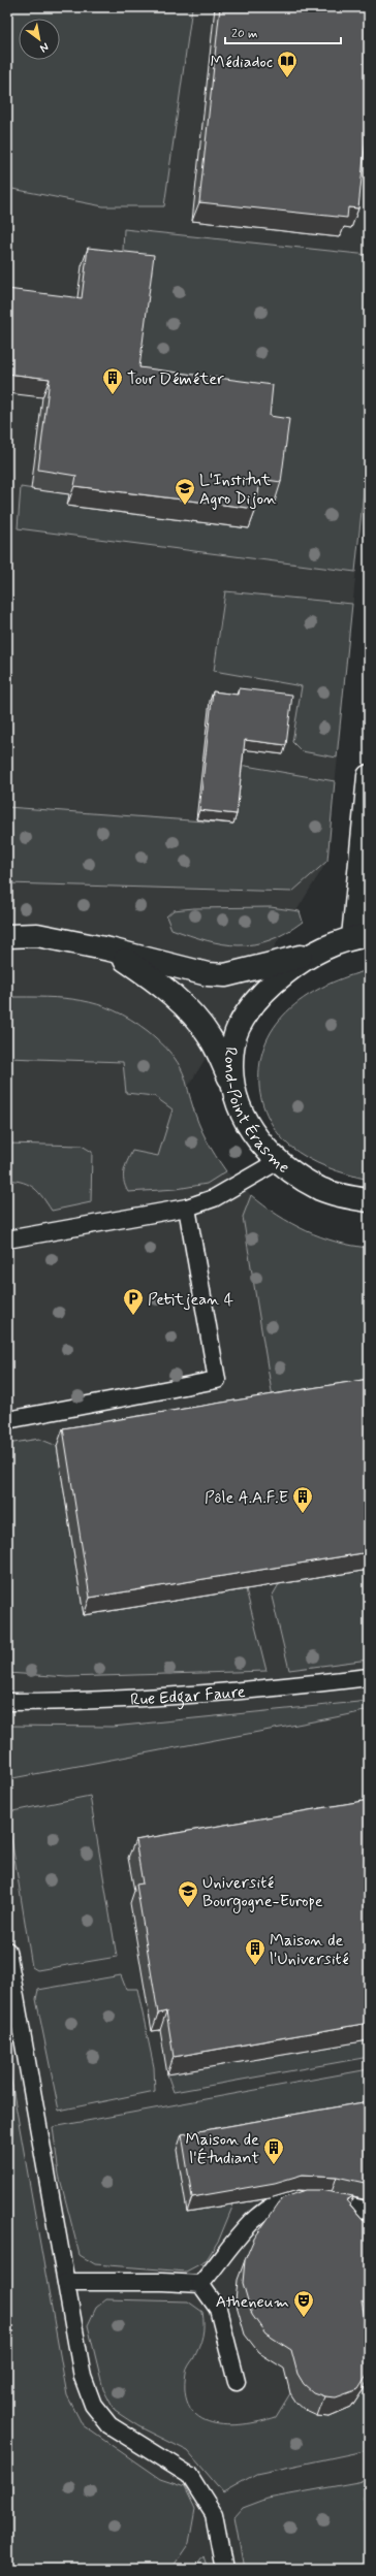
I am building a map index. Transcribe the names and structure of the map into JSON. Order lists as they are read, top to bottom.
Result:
{
  "streets": {
    "main road": ["Rond-Point Érasme"],
    "lane": ["Rue Edgar Faure"]
  },
  "places": {
    "library": ["Médiadoc"],
    "building": [
      "Tour Déméter",
      "Pôle A.A.F.E",
      "Maison de l'Université",
      "Maison de l'Étudiant"
    ],
    "school or university": ["L'Institut Agro Dijon", "Université Bourgogne-Europe"],
    "parking": ["Petitjean 4"],
    "theatre": ["Atheneum"]
  },
  "scale_bar": "20 m",
  "north": "bottom right"
}
